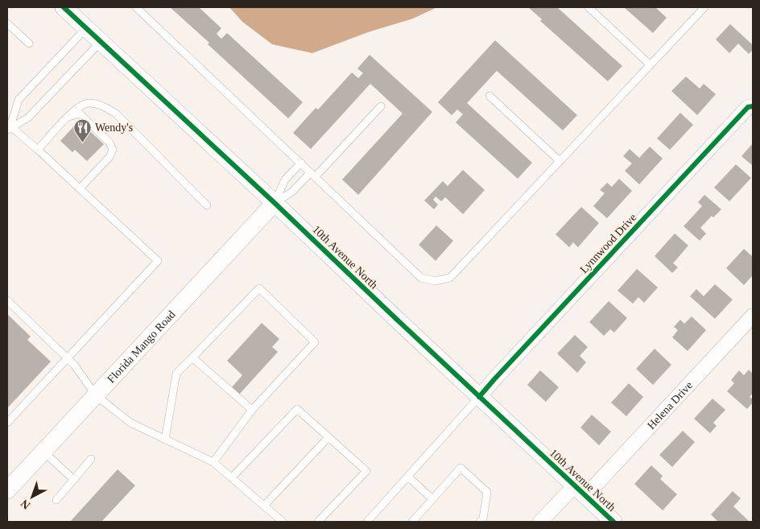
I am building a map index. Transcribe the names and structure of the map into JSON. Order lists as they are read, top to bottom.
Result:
{
  "streets": {
    "street": [
      "Lynnwood Drive",
      "10th Avenue North",
      "Florida Mango Road",
      "Helena Drive"
    ]
  },
  "crossings": [
    ["Lynnwood Drive", "10th Avenue North"],
    ["10th Avenue North", "Florida Mango Road"],
    ["10th Avenue North", "Helena Drive"]
  ],
  "places": {
    "restaurant": ["Wendy's"]
  },
  "north": "bottom left"
}
